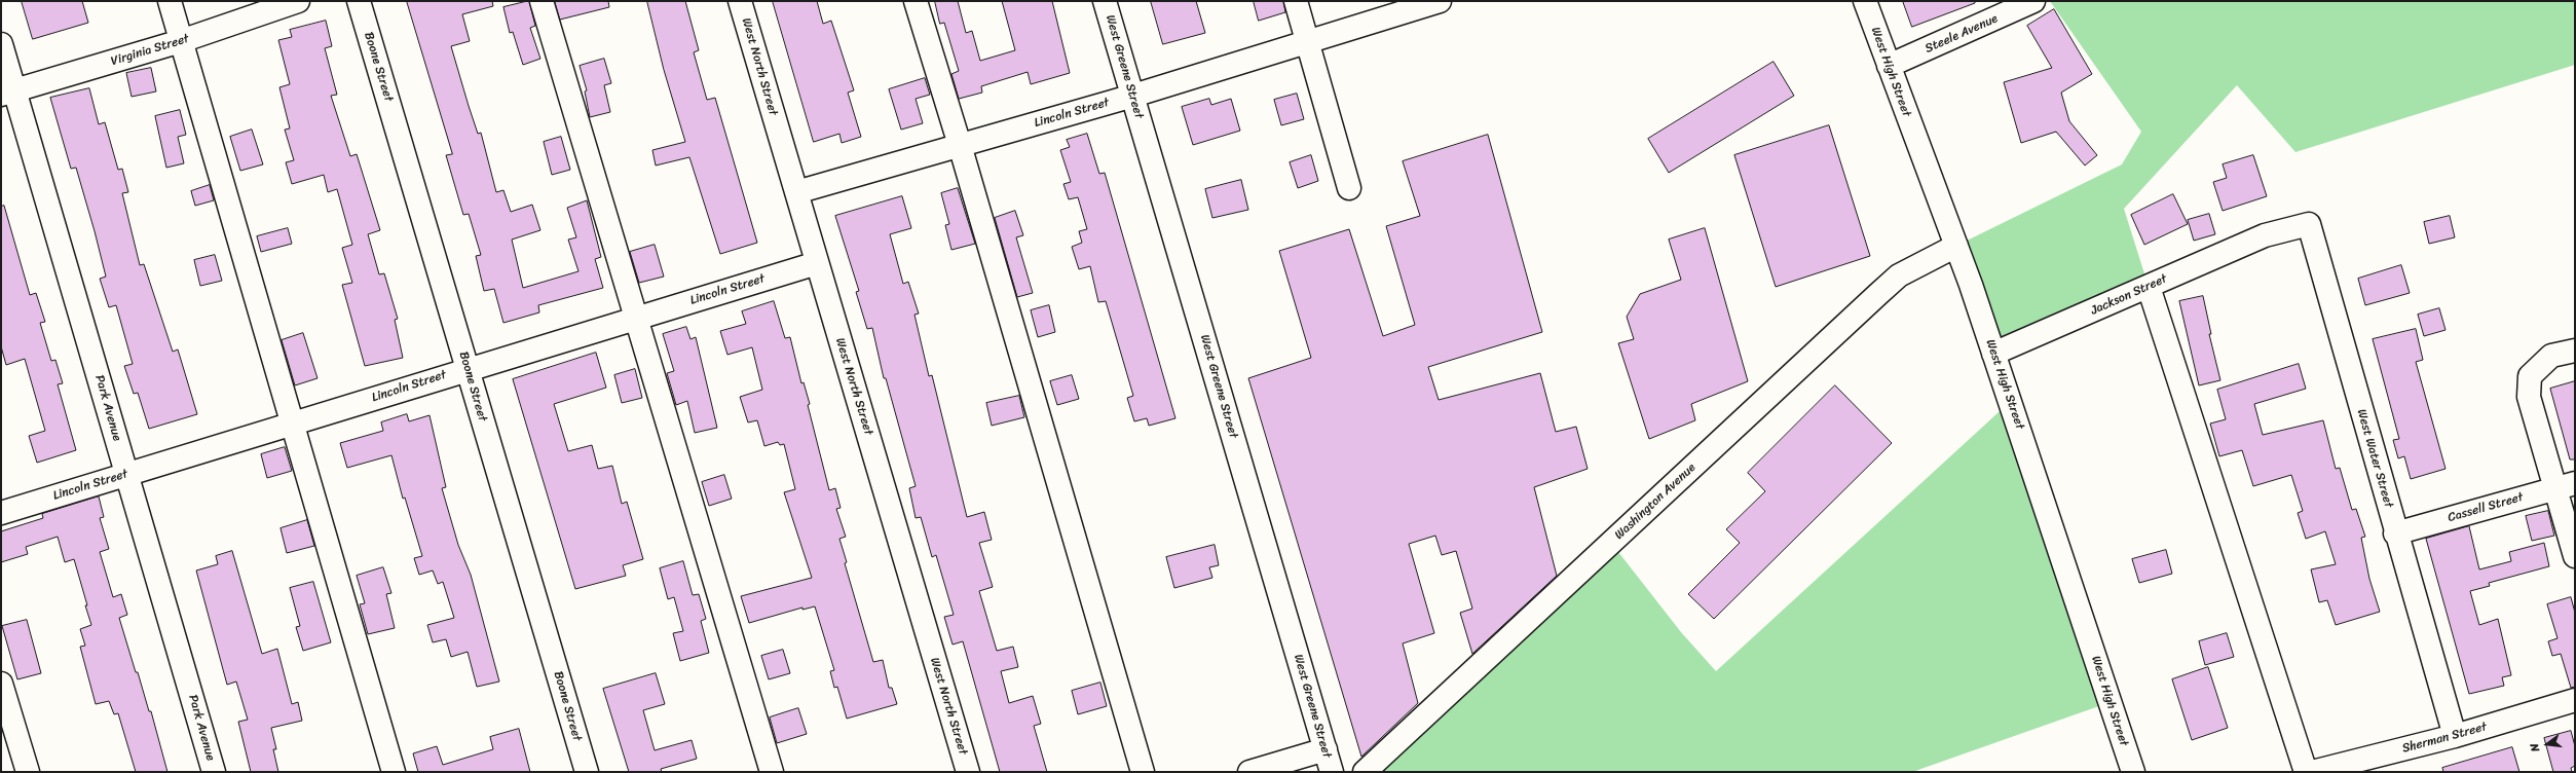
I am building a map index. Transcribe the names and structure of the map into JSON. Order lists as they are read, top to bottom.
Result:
{
  "streets": {
    "street": [
      "Steele Avenue",
      "Virginia Street",
      "Boone Street",
      "West North Street",
      "West Greene Street",
      "West High Street",
      "Lincoln Street",
      "Jackson Street",
      "Park Avenue",
      "West Water Street",
      "Washington Avenue",
      "Cassell Street",
      "Sherman Street"
    ]
  },
  "crossings": [
    ["Steele Avenue", "West High Street"],
    ["Virginia Street", "Park Avenue"],
    ["Boone Street", "Lincoln Street"],
    ["West North Street", "Lincoln Street"],
    ["West Greene Street", "Lincoln Street"],
    ["West High Street", "Jackson Street"],
    ["West High Street", "Washington Avenue"],
    ["Lincoln Street", "Park Avenue"],
    ["Jackson Street", "West Water Street"],
    ["West Water Street", "Cassell Street"],
    ["West Water Street", "Sherman Street"]
  ],
  "north": "left"
}
